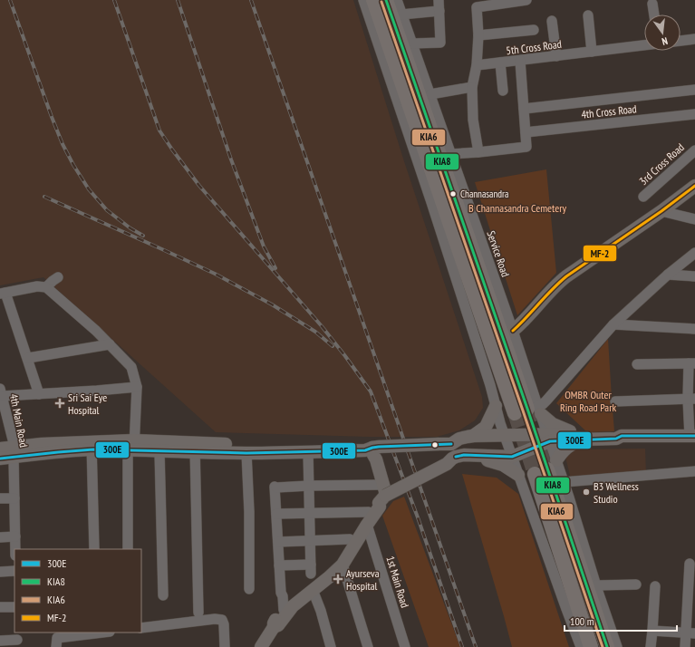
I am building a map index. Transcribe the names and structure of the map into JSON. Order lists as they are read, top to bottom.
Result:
{
  "streets": {
    "street": [
      "5th Cross Road",
      "4th Cross Road",
      "3rd Cross Road",
      "Service Road",
      "4th Main Road",
      "1st Main Road"
    ]
  },
  "parks": ["B Channasandra Cemetery", "OMBR Outer Ring Road Park"],
  "places": {
    "other": ["Channasandra", "B3 Wellness Studio"],
    "health": ["Sri Sai Eye Hospital", "Ayurseva Hospital"]
  },
  "lines": [
    "transit line KIA8",
    "transit line KIA6",
    "transit line MF-2",
    "transit line 300E"
  ],
  "legend": [
    "300E",
    "KIA8",
    "KIA6",
    "MF-2"
  ],
  "scale_bar": "100 m",
  "north": "bottom"
}
